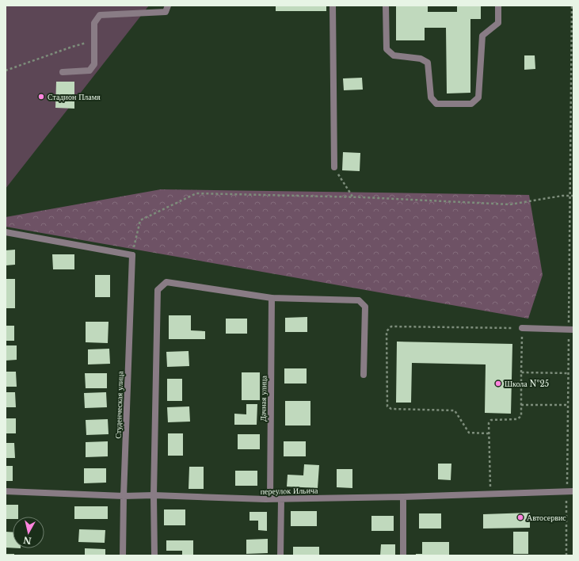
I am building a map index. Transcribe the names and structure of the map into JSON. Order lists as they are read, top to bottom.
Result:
{
  "streets": {
    "street": ["Дачная улица", "Студенческая улица", "переулок Ильича"]
  },
  "crossings": [
    ["Дачная улица", "переулок Ильича"],
    ["Студенческая улица", "переулок Ильича"]
  ],
  "places": ["Стадион Пламя", "Школа №25", "Автосервис"],
  "north": "bottom"
}
